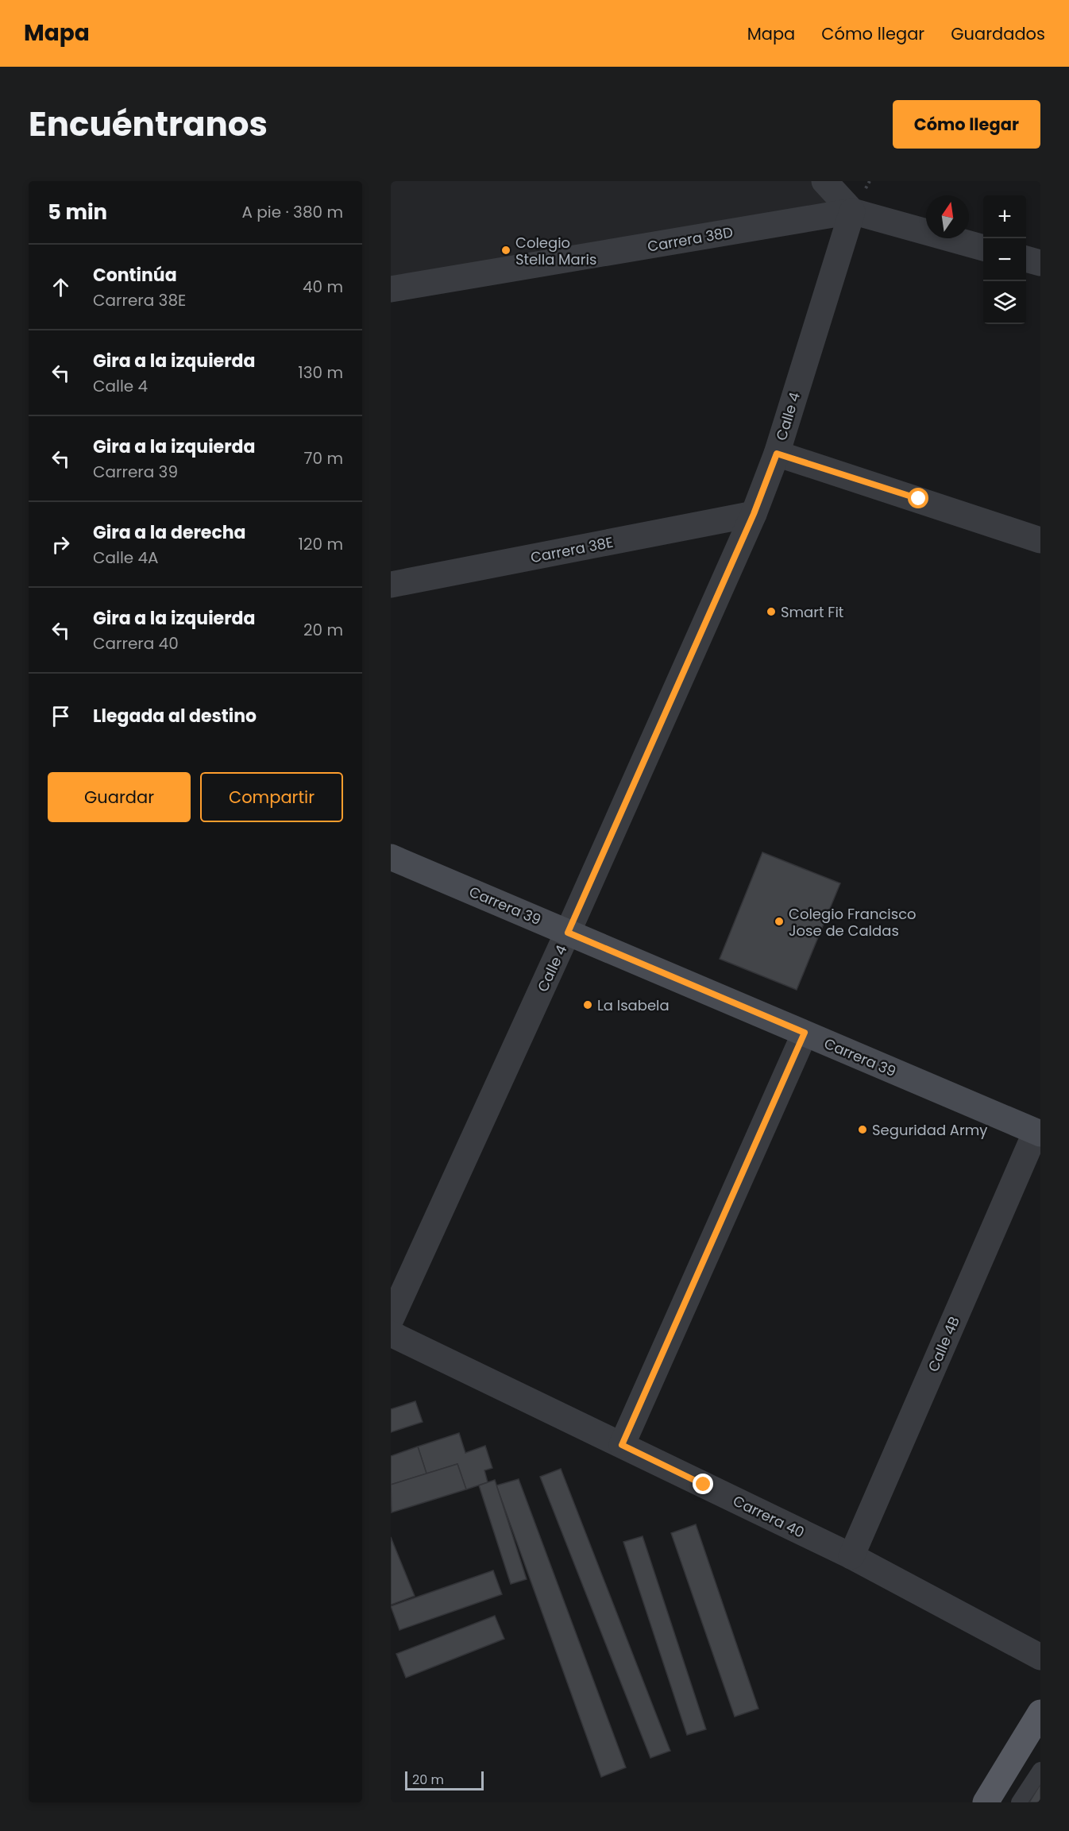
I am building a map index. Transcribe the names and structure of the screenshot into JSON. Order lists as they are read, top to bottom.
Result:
{
  "streets": {
    "street": [
      "Carrera 38D",
      "Calle 4",
      "Carrera 38E",
      "Carrera 39",
      "Calle 4B",
      "Carrera 40"
    ]
  },
  "crossings": [
    ["Carrera 38D", "Calle 4"],
    ["Calle 4", "Carrera 38E"],
    ["Calle 4", "Carrera 39"],
    ["Carrera 39", "Calle 4B"],
    ["Calle 4B", "Carrera 40"]
  ],
  "places": [
    "Colegio Stella Maris",
    "Smart Fit",
    "Colegio Francisco Jose de Caldas",
    "La Isabela",
    "Seguridad Army"
  ],
  "scale_bar": "20 m",
  "north": "top",
  "page": {
    "header": "Mapa",
    "nav": ["Mapa", "Cómo llegar", "Guardados"],
    "title": "Encuéntranos",
    "buttons": [
      "Cómo llegar",
      ["Guardar", "Compartir"]
    ],
    "heading": ["5 min", "A pie · 380 m"],
    "map_buttons": ["+", "−"],
    "list": [
      ["Continúa", "Carrera 38E", "40 m"],
      ["Gira a la izquierda", "Calle 4", "130 m"],
      ["Gira a la izquierda", "Carrera 39", "70 m"],
      ["Gira a la derecha", "Calle 4A", "120 m"],
      ["Gira a la izquierda", "Carrera 40", "20 m"],
      "Llegada al destino"
    ],
    "scale": "20 m"
  }
}
